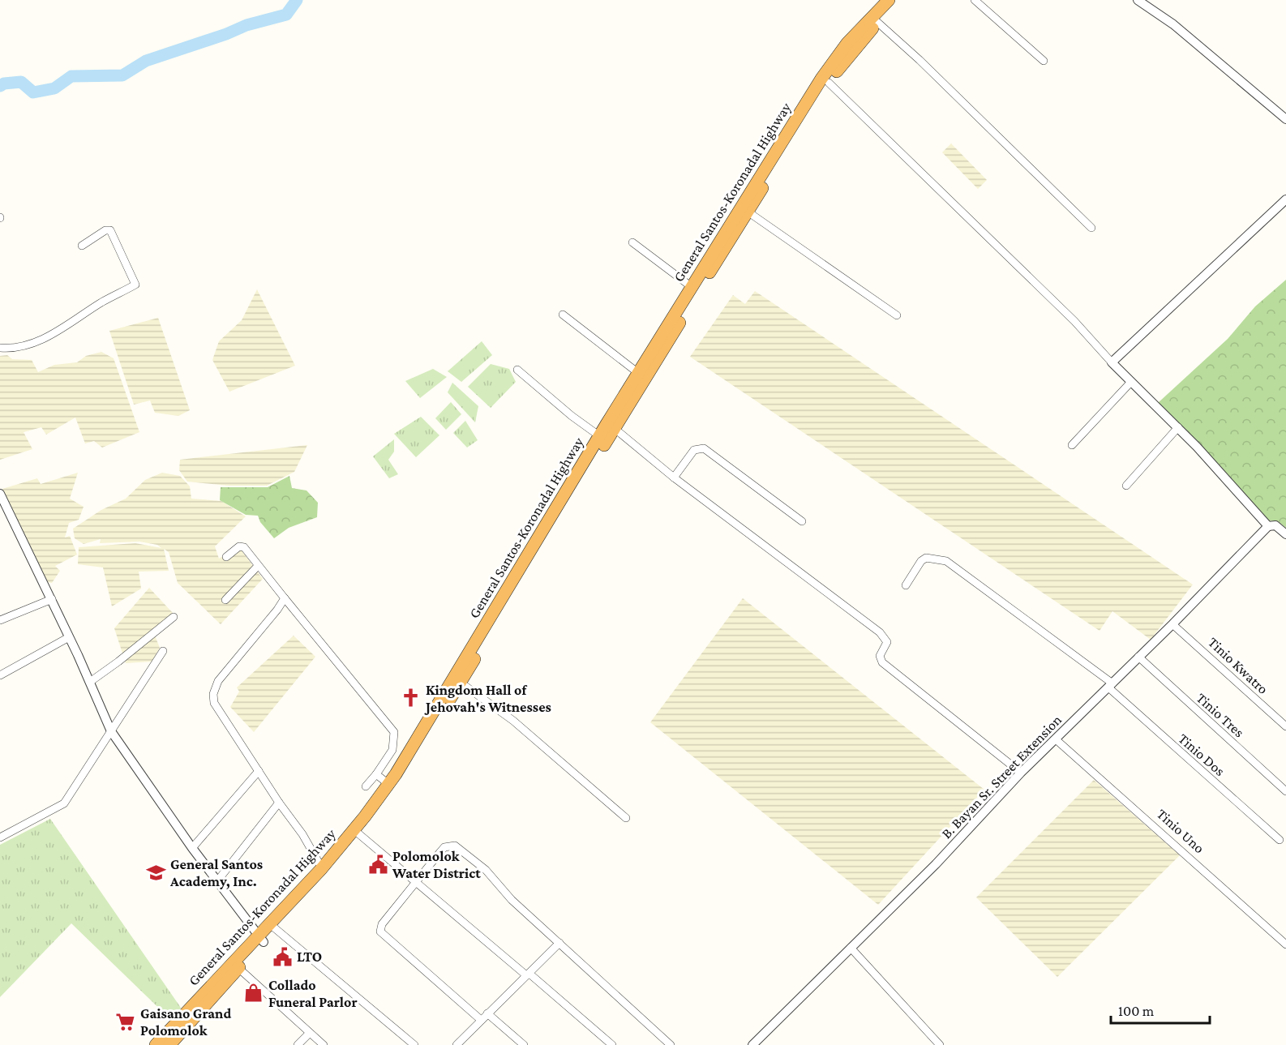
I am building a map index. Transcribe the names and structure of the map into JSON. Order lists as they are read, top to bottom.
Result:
{
  "streets": {
    "highway": ["General Santos-Koronadal Highway"],
    "street": [
      "Tinio Kwatro",
      "Tinio Tres",
      "Tinio Dos",
      "B. Bayan Sr. Street Extension",
      "Tinio Uno"
    ]
  },
  "crossings": [
    ["Tinio Kwatro", "B. Bayan Sr. Street Extension"],
    ["Tinio Tres", "B. Bayan Sr. Street Extension"],
    ["Tinio Dos", "B. Bayan Sr. Street Extension"],
    ["B. Bayan Sr. Street Extension", "Tinio Uno"]
  ],
  "places": {
    "church": ["Kingdom Hall of Jehovah's Witnesses"],
    "public building": ["Polomolok Water District", "LTO"],
    "school or university": ["General Santos Academy, Inc."],
    "shop": ["Collado Funeral Parlor"],
    "supermarket": ["Gaisano Grand Polomolok"]
  },
  "scale_bar": "100 m"
}
